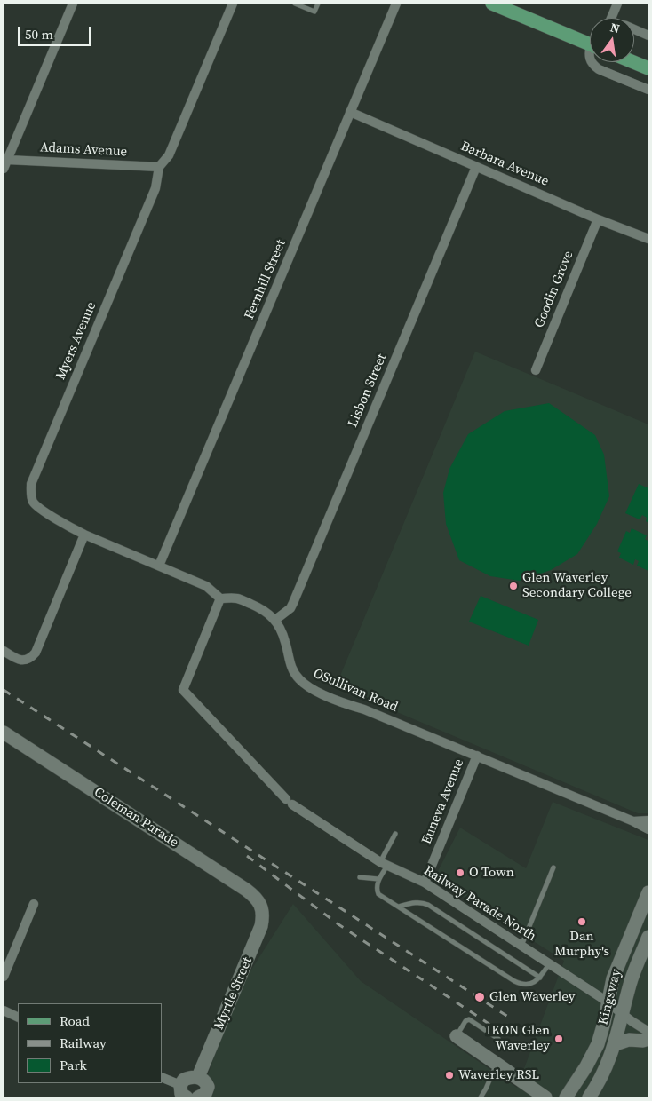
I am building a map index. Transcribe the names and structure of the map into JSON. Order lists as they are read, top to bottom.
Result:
{
  "streets": {
    "street": [
      "Adams Avenue",
      "Barbara Avenue",
      "Fernhill Street",
      "Goodin Grove",
      "Myers Avenue",
      "Lisbon Street",
      "OSullivan Road",
      "Euneva Avenue",
      "Coleman Parade",
      "Railway Parade North",
      "Myrtle Street",
      "Kingsway"
    ]
  },
  "crossings": [
    ["Adams Avenue", "Myers Avenue"],
    ["Barbara Avenue", "Fernhill Street"],
    ["Barbara Avenue", "Goodin Grove"],
    ["Barbara Avenue", "Lisbon Street"],
    ["Lisbon Street", "OSullivan Road"],
    ["OSullivan Road", "Euneva Avenue"],
    ["OSullivan Road", "Railway Parade North"],
    ["Euneva Avenue", "Railway Parade North"],
    ["Coleman Parade", "Myrtle Street"],
    ["Railway Parade North", "Kingsway"]
  ],
  "places": [
    "Glen Waverley Secondary College",
    "O Town",
    "Dan Murphy's",
    "Glen Waverley",
    "IKON Glen Waverley",
    "Waverley RSL"
  ],
  "legend": ["Road", "Railway", "Park"],
  "scale_bar": "50 m",
  "north": "top"
}
